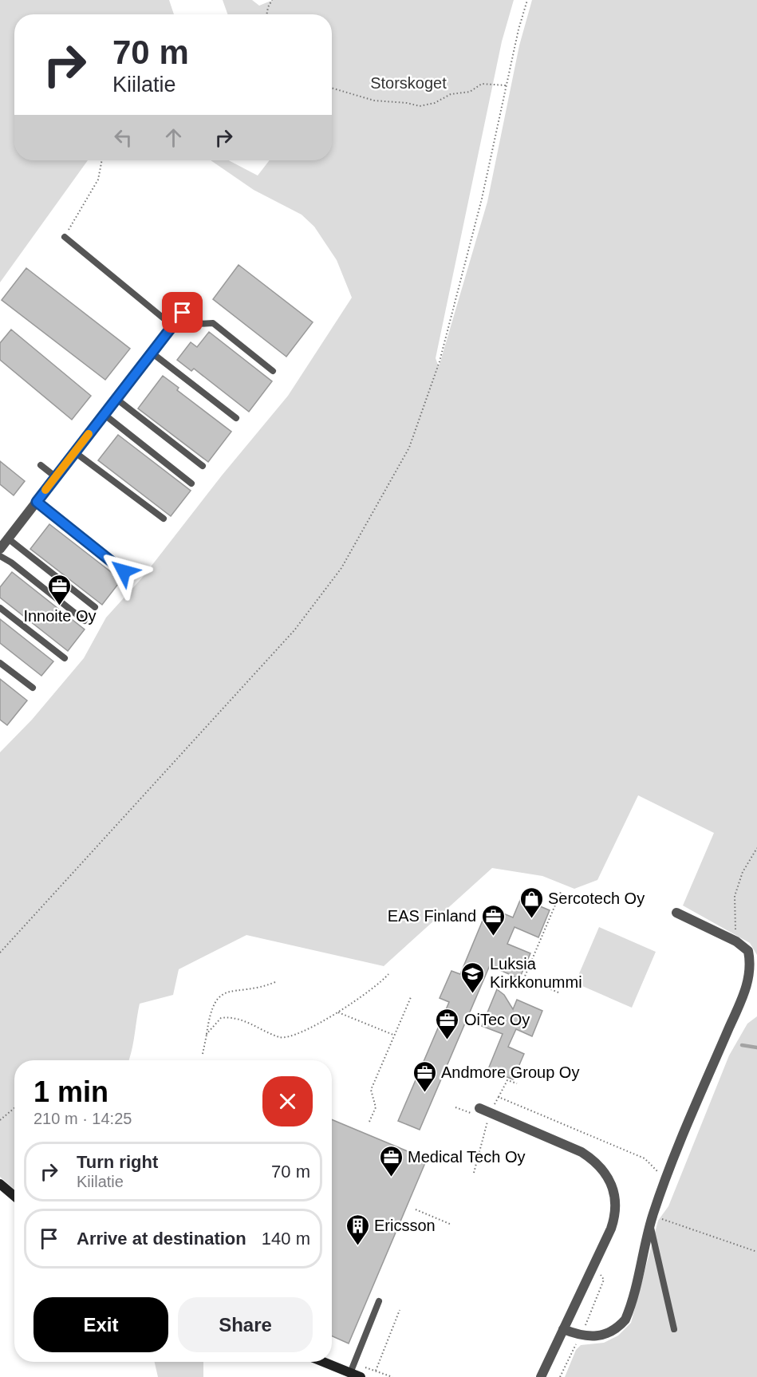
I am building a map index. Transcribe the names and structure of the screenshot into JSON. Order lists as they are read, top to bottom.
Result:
{
  "parks": ["Storskoget"],
  "places": {
    "office": [
      "Innoite Oy",
      "EAS Finland",
      "OiTec Oy",
      "Andmore Group Oy",
      "Medical Tech Oy"
    ],
    "shop": ["Sercotech Oy"],
    "school or university": ["Luksia Kirkkonummi"],
    "building": ["Ericsson"]
  },
  "page": {
    "turn": ["70 m", "Kiilatie"],
    "heading": ["1 min", "210 m · 14:25"],
    "list": [
      {
        "name": "Turn right",
        "note": "Kiilatie",
        "value": "70 m"
      },
      {
        "name": "Arrive at destination",
        "value": "140 m"
      }
    ],
    "buttons": ["Exit", "Share"]
  }
}
